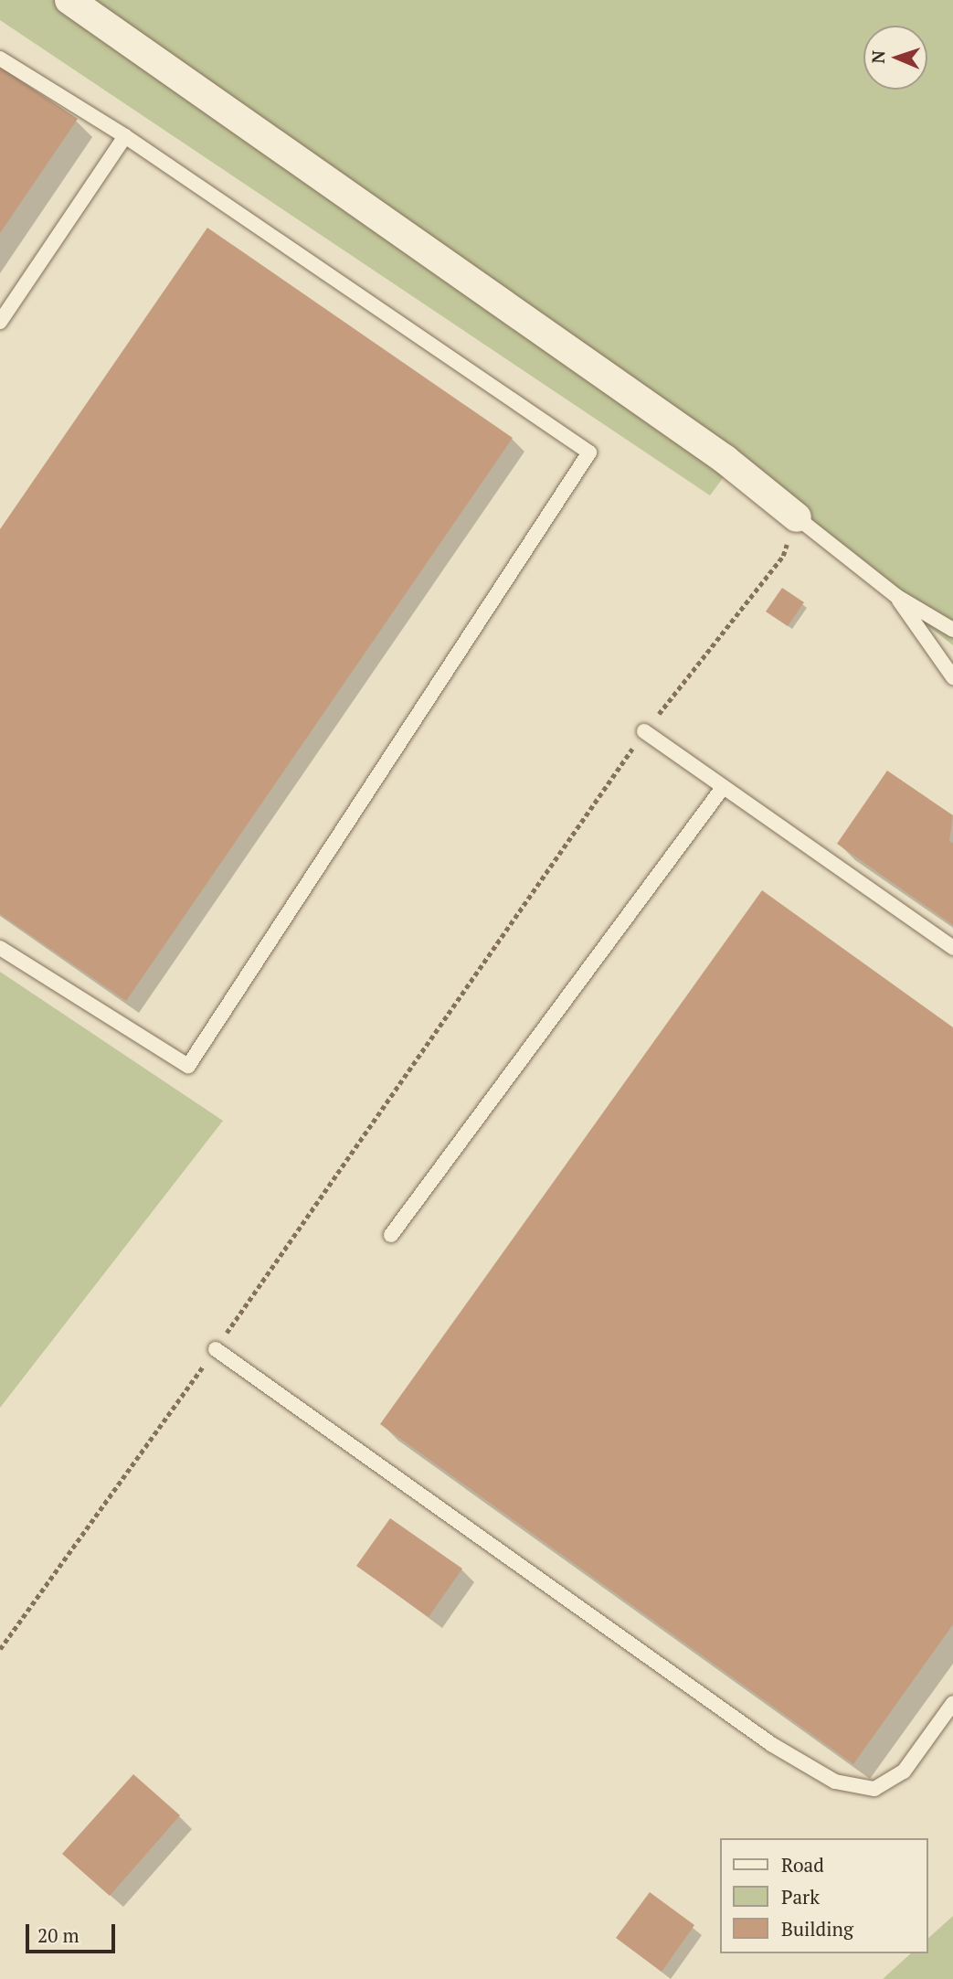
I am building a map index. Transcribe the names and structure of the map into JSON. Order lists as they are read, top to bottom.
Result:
{
  "legend": ["Road", "Park", "Building"],
  "scale_bar": "20 m",
  "north": "left"
}
